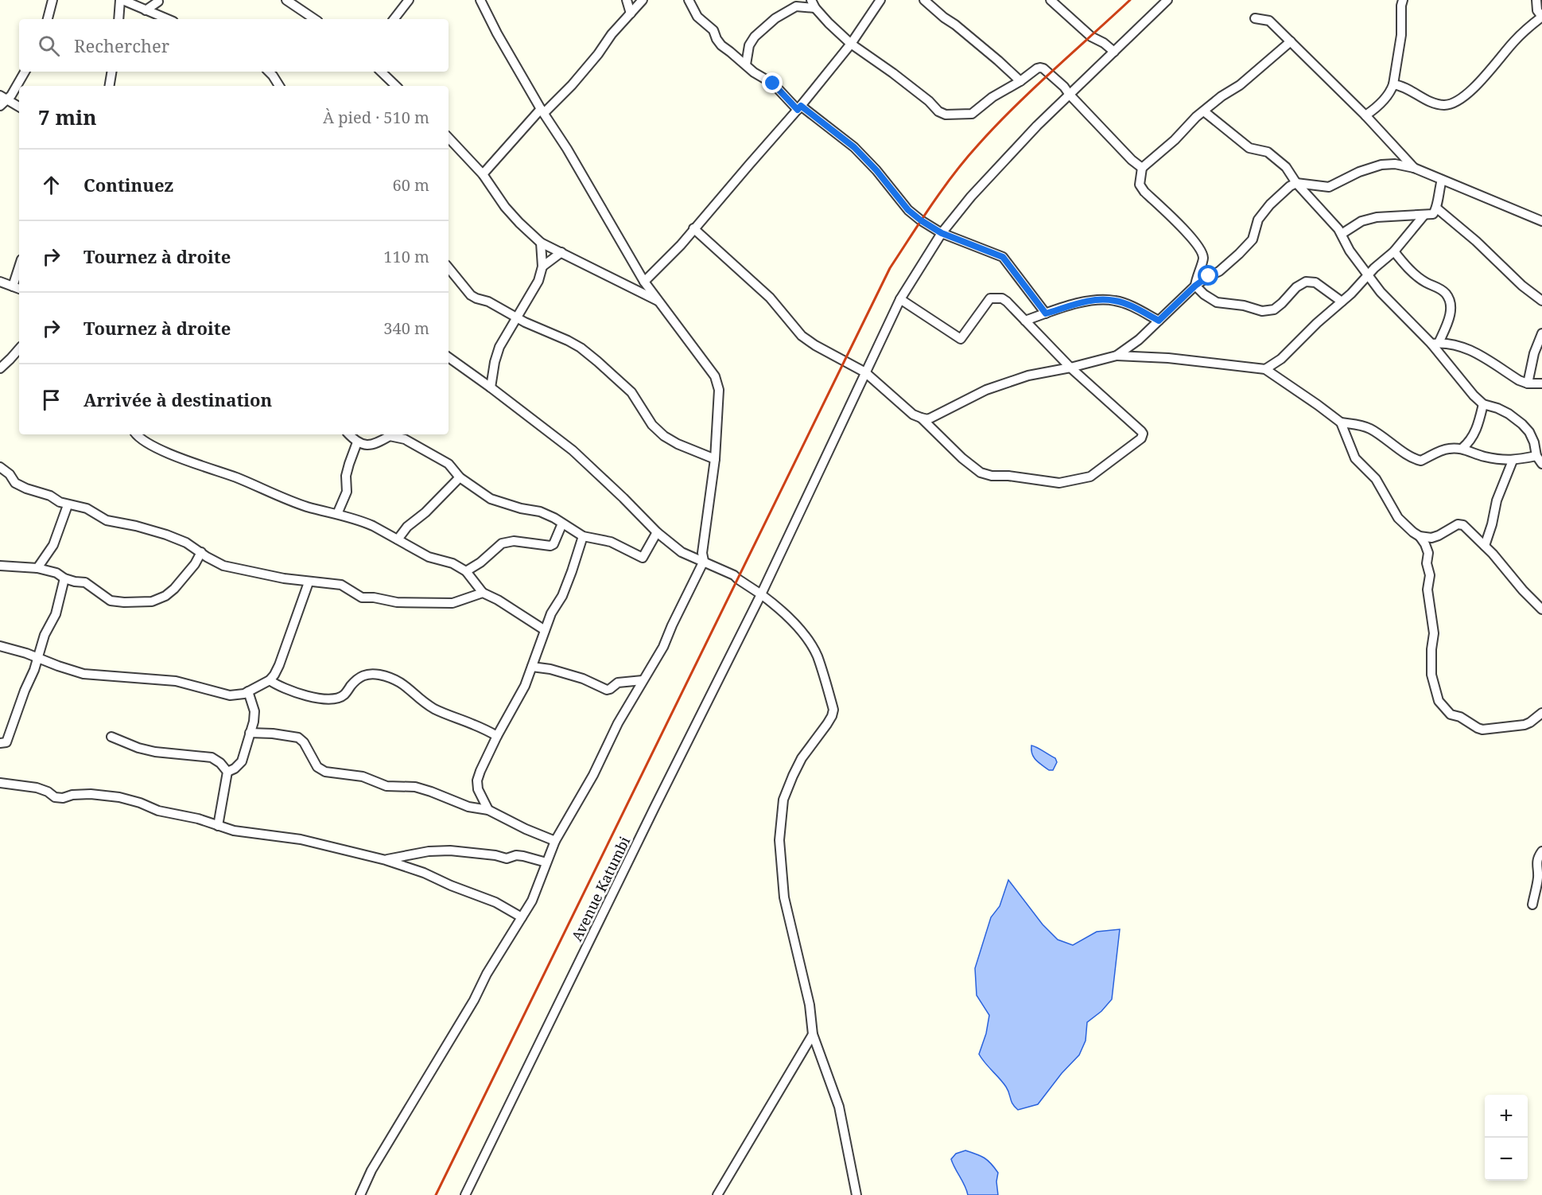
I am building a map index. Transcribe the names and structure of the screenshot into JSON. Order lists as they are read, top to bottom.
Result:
{
  "streets": {
    "street": ["Avenue Katumbi"]
  },
  "page": {
    "search": "Rechercher",
    "heading": ["7 min", "À pied · 510 m"],
    "list": [
      ["Continuez", "60 m"],
      ["Tournez à droite", "110 m"],
      ["Tournez à droite", "340 m"],
      "Arrivée à destination"
    ],
    "map_buttons": ["+", "−"]
  }
}
